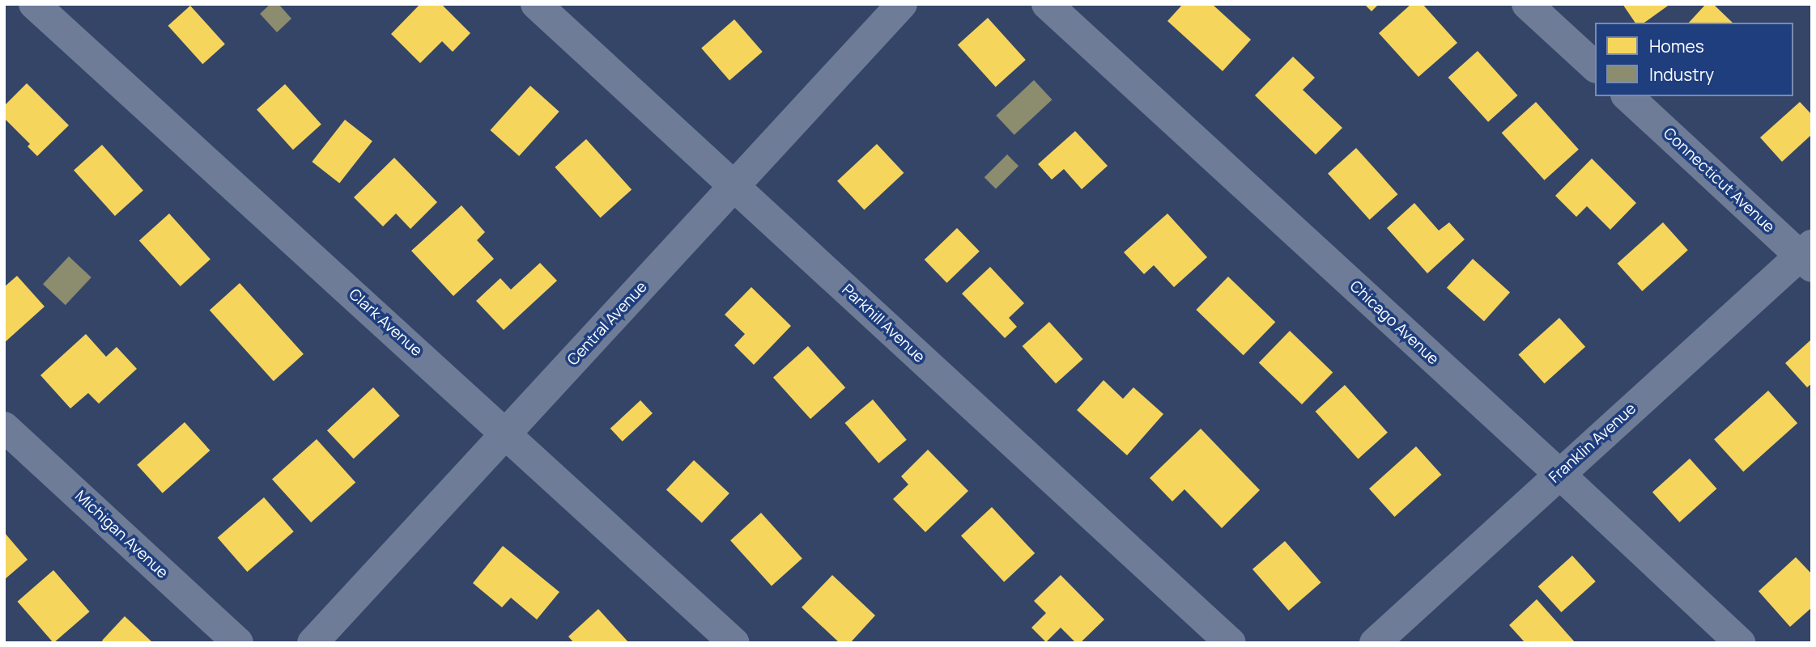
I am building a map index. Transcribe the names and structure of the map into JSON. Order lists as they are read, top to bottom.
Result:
{
  "streets": {
    "street": [
      "Connecticut Avenue",
      "Clark Avenue",
      "Chicago Avenue",
      "Central Avenue",
      "Parkhill Avenue",
      "Franklin Avenue",
      "Michigan Avenue"
    ]
  },
  "crossings": [
    ["Connecticut Avenue", "Franklin Avenue"],
    ["Clark Avenue", "Central Avenue"],
    ["Chicago Avenue", "Franklin Avenue"],
    ["Central Avenue", "Parkhill Avenue"]
  ],
  "legend": ["Homes", "Industry"]
}
